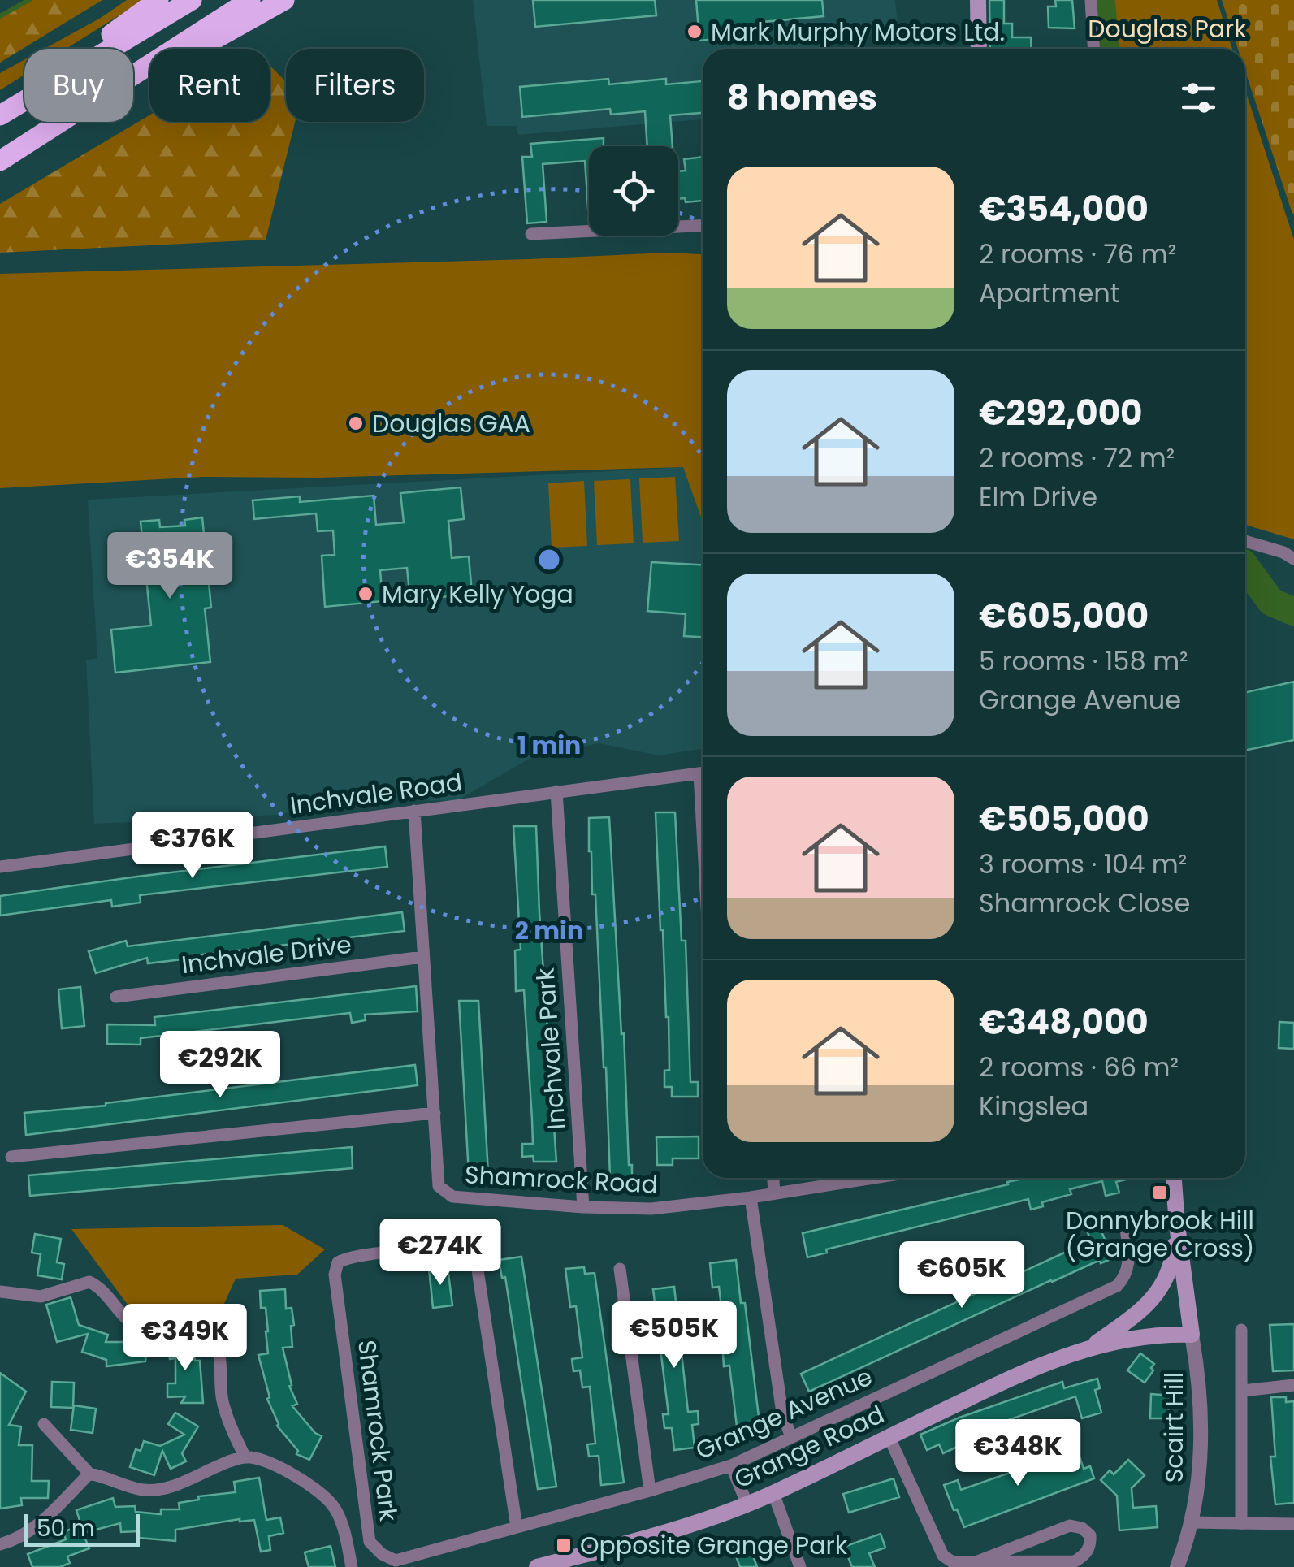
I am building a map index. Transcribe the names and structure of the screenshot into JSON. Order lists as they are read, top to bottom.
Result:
{
  "streets": {
    "main road": ["Grange Road"],
    "street": [
      "Inchvale Road",
      "Inchvale Drive",
      "Inchvale Park",
      "Shamrock Road",
      "Grange Avenue",
      "Scairt Hill",
      "Shamrock Park"
    ]
  },
  "crossings": [
    ["Inchvale Road", "Inchvale Park"],
    ["Inchvale Park", "Shamrock Road"],
    ["Grange Avenue", "Shamrock Park"],
    ["Scairt Hill", "Grange Road"]
  ],
  "parks": ["Douglas Park"],
  "places": {
    "other": ["Mark Murphy Motors Ltd.", "Douglas GAA", "Mary Kelly Yoga"],
    "transit": ["Donnybrook Hill (Grange Cross)", "Opposite Grange Park"]
  },
  "scale_bar": "50 m",
  "page": {
    "chip": ["Buy", "Rent", "Filters"],
    "heading": "8 homes",
    "list": [
      {
        "name": "€354,000",
        "note": "2 rooms · 76 m² · Apartment"
      },
      {
        "name": "€292,000",
        "note": "2 rooms · 72 m² · Elm Drive"
      },
      {
        "name": "€605,000",
        "note": "5 rooms · 158 m² · Grange Avenue"
      },
      {
        "name": "€505,000",
        "note": "3 rooms · 104 m² · Shamrock Close"
      },
      {
        "name": "€348,000",
        "note": "2 rooms · 66 m² · Kingslea"
      }
    ],
    "price": [
      "€354K",
      "€376K",
      "€292K",
      "€274K",
      "€605K",
      "€505K",
      "€349K",
      "€348K"
    ],
    "scale": "50 m"
  },
  "rings": ["1 min", "2 min"]
}
